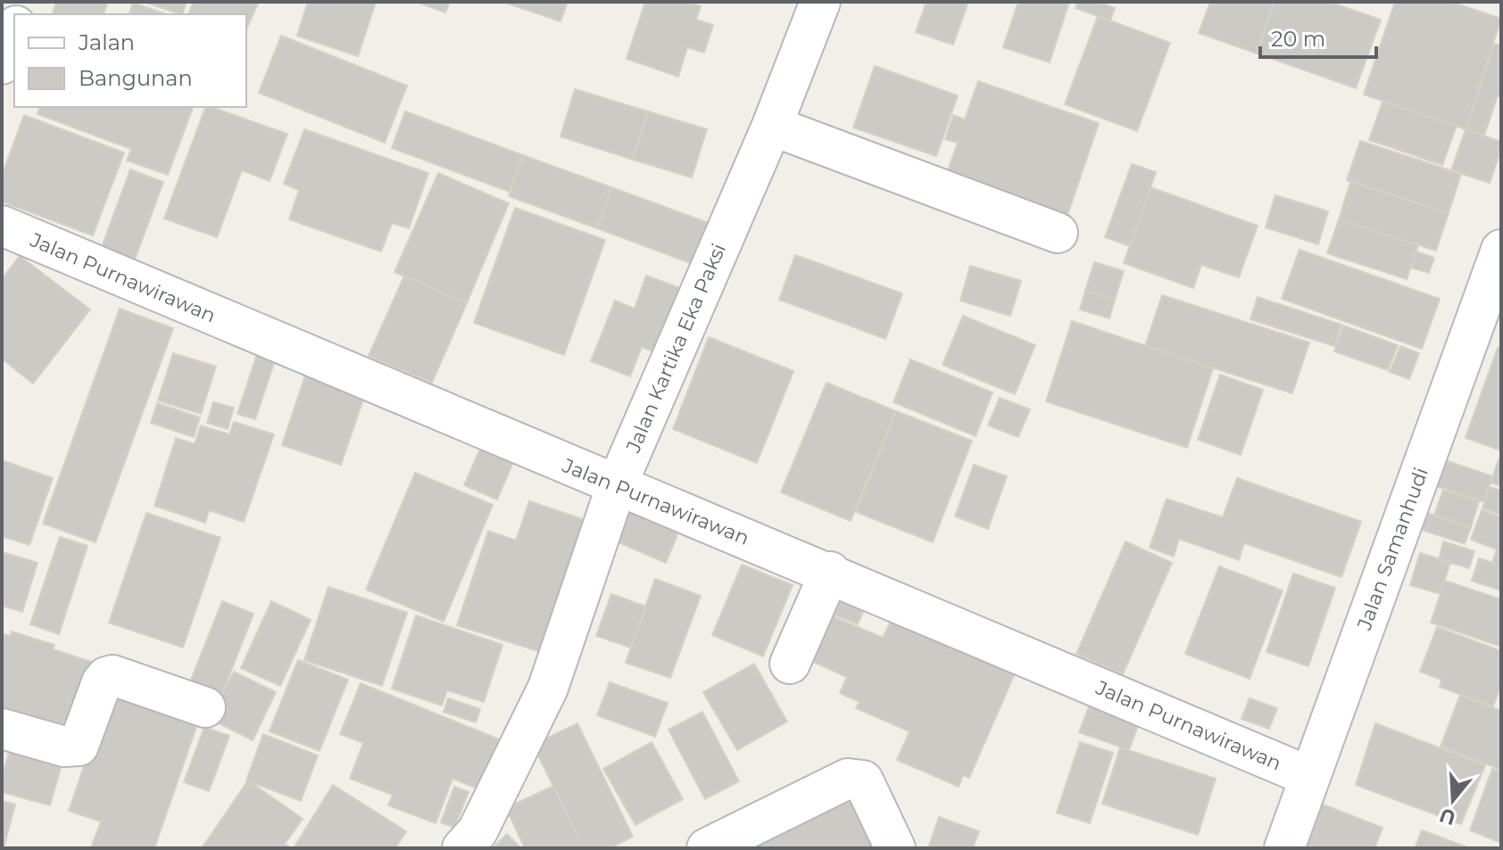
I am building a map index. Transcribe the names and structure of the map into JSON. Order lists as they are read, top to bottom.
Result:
{
  "streets": {
    "street": ["Jalan Purnawirawan", "Jalan Kartika Eka Paksi", "Jalan Samanhudi"]
  },
  "crossings": [
    ["Jalan Purnawirawan", "Jalan Kartika Eka Paksi"],
    ["Jalan Purnawirawan", "Jalan Samanhudi"]
  ],
  "legend": ["Jalan", "Bangunan"],
  "scale_bar": "20 m",
  "north": "bottom"
}
